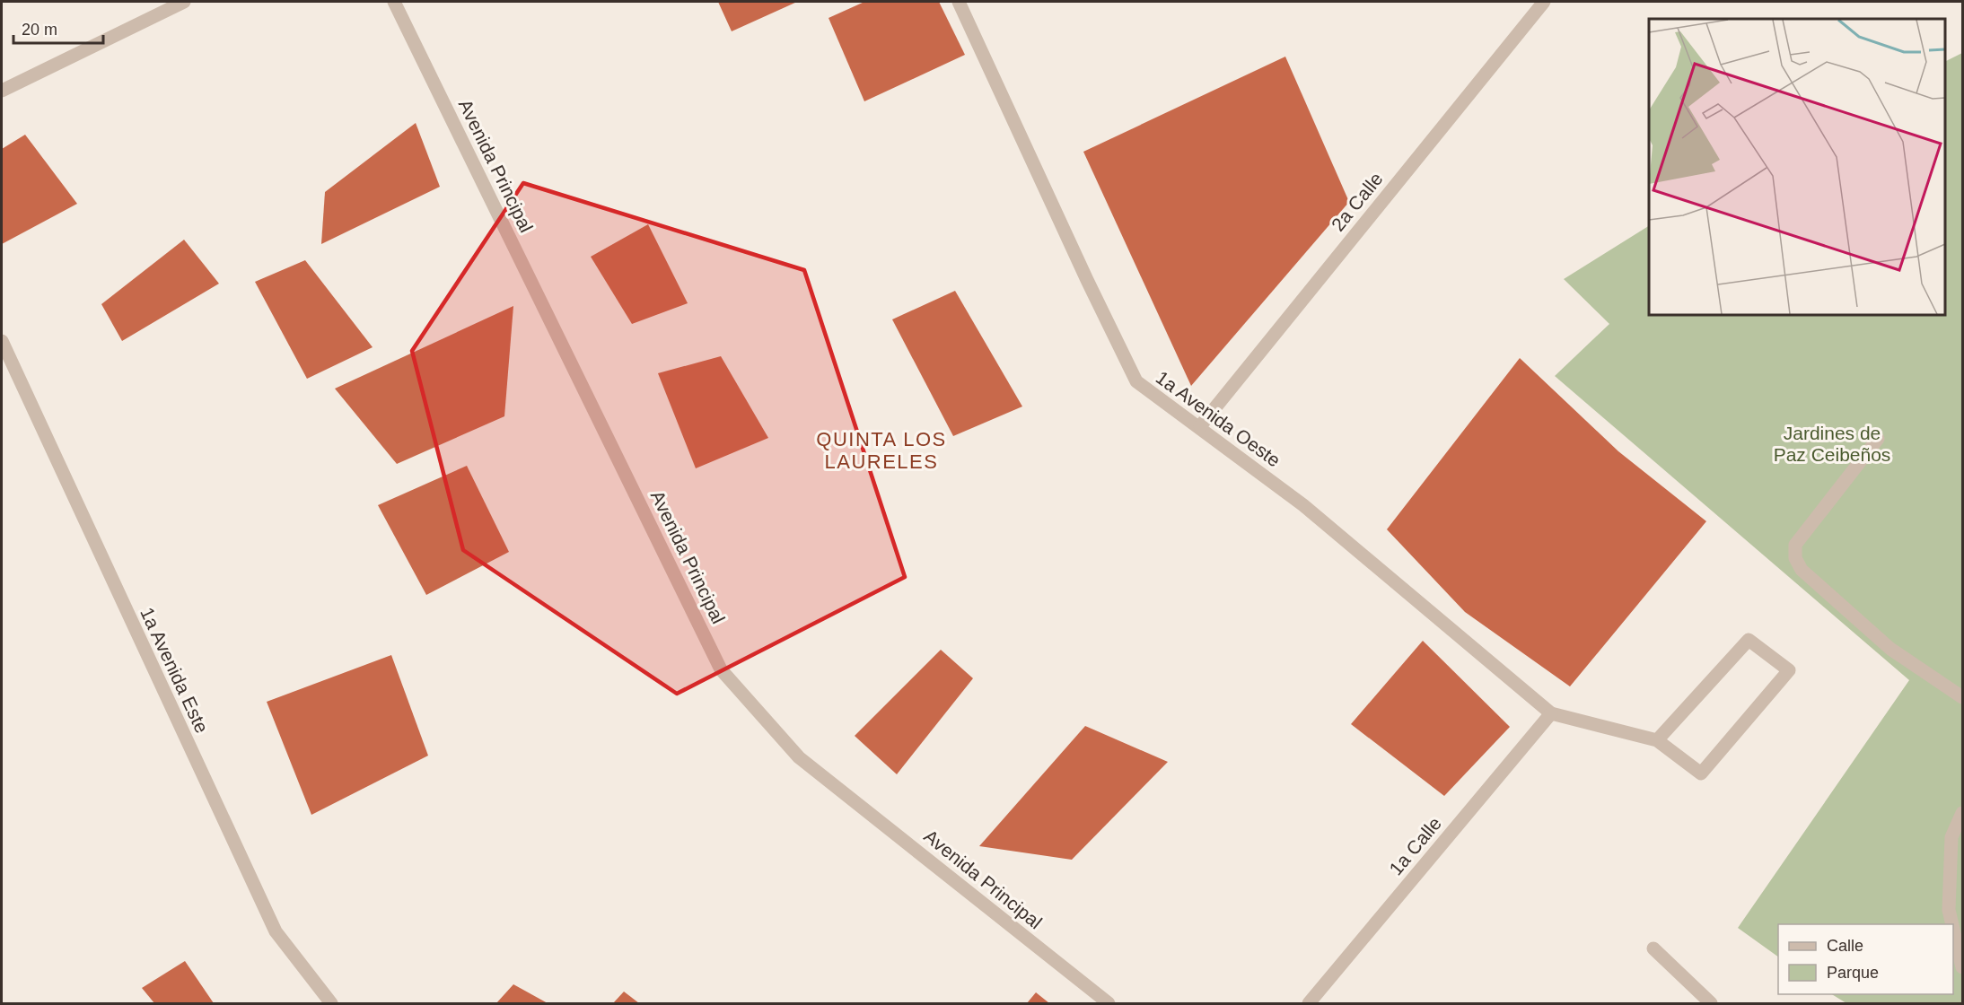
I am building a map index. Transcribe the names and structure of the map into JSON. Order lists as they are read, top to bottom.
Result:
{
  "streets": {
    "street": [
      "Avenida Principal",
      "2a Calle",
      "1a Avenida Oeste",
      "1a Avenida Este",
      "1a Calle"
    ]
  },
  "crossings": [
    ["2a Calle", "1a Avenida Oeste"],
    ["1a Avenida Oeste", "1a Calle"]
  ],
  "districts": ["QUINTA LOS LAURELES"],
  "parks": ["Jardines de Paz Ceibeños"],
  "legend": ["Calle", "Parque"],
  "scale_bar": "20 m"
}
